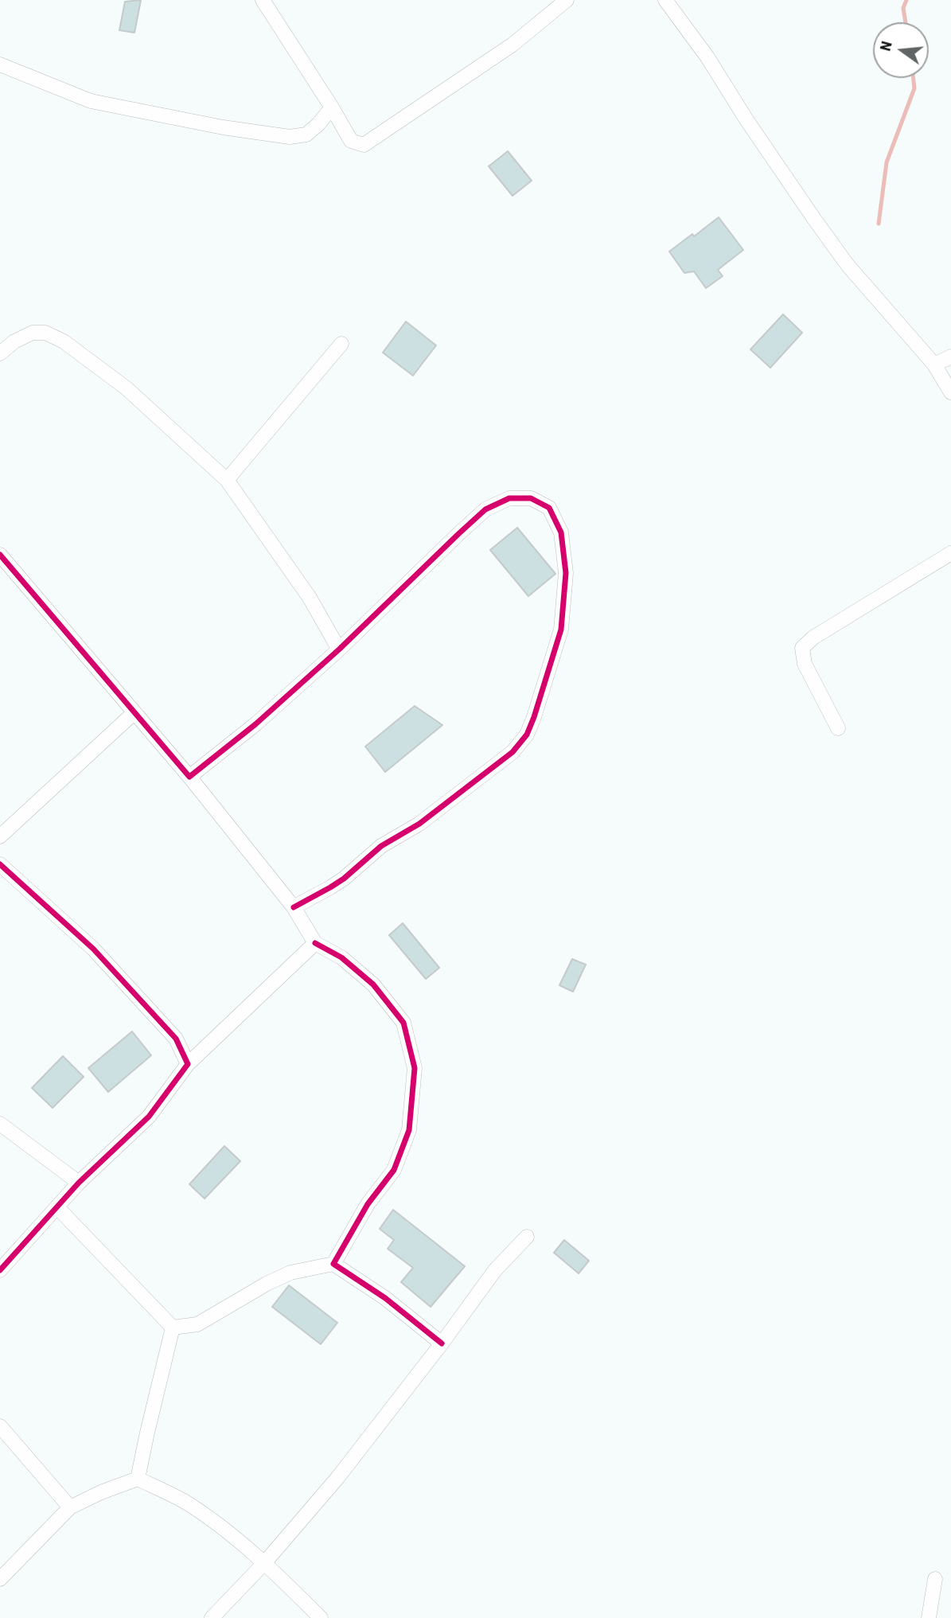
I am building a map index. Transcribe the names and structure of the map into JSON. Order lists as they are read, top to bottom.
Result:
{
  "north": "left"
}
